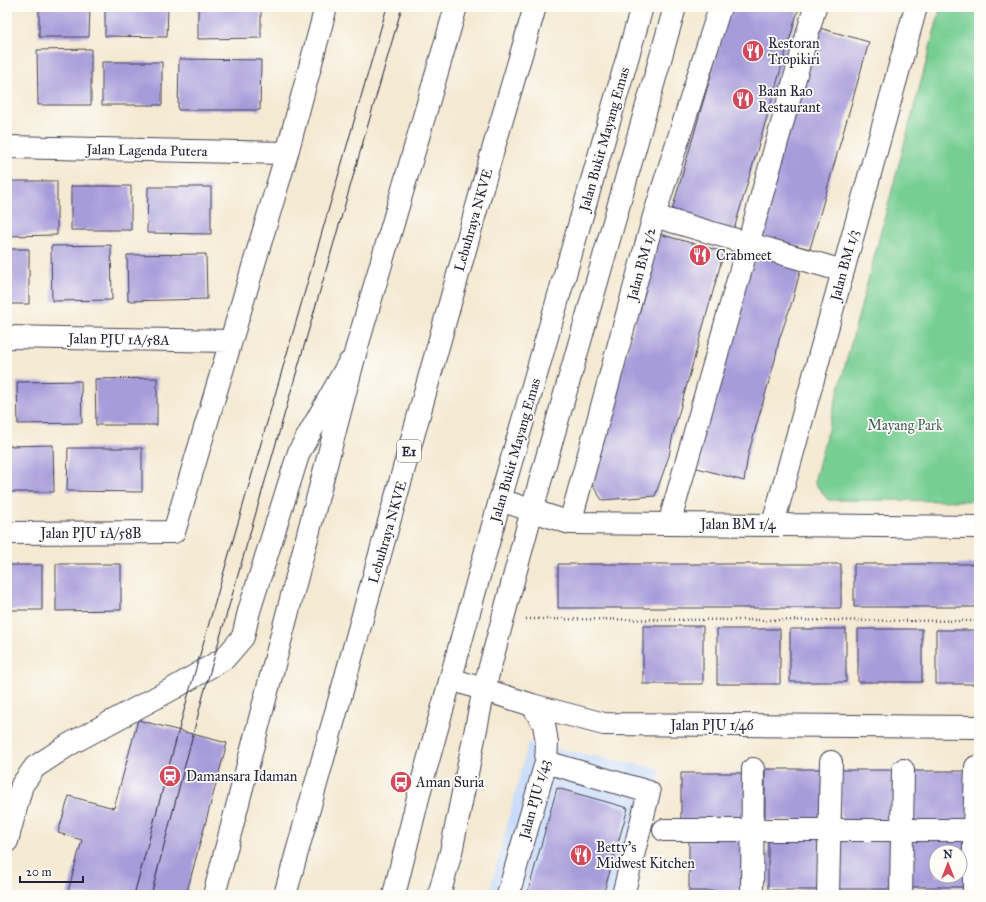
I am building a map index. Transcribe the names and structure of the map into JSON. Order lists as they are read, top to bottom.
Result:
{
  "streets": {
    "main road": [
      "Jalan Bukit Mayang Emas",
      "Jalan Lagenda Putera",
      "Lebuhraya NKVE",
      "Jalan BM 1/2",
      "Jalan BM 1/3",
      "Jalan PJU 1A/58A",
      "E1",
      "Jalan BM 1/4",
      "Jalan PJU 1A/58B",
      "Jalan PJU 1/46",
      "Jalan PJU 1/43"
    ]
  },
  "crossings": [
    ["Jalan Bukit Mayang Emas", "Jalan BM 1/4"],
    ["Jalan Bukit Mayang Emas", "Jalan PJU 1/46"],
    ["Jalan BM 1/2", "Jalan BM 1/4"],
    ["Jalan BM 1/3", "Jalan BM 1/4"],
    ["Jalan PJU 1A/58A", "Jalan PJU 1A/58B"],
    ["Jalan PJU 1/46", "Jalan PJU 1/43"]
  ],
  "parks": ["Mayang Park"],
  "places": {
    "restaurant": [
      "Restoran Tropikiri",
      "Baan Rao Restaurant",
      "Crabmeet",
      "Betty's Midwest Kitchen"
    ],
    "station": ["Damansara Idaman"],
    "bus stop": ["Aman Suria"]
  },
  "scale_bar": "20 m",
  "north": "top"
}
